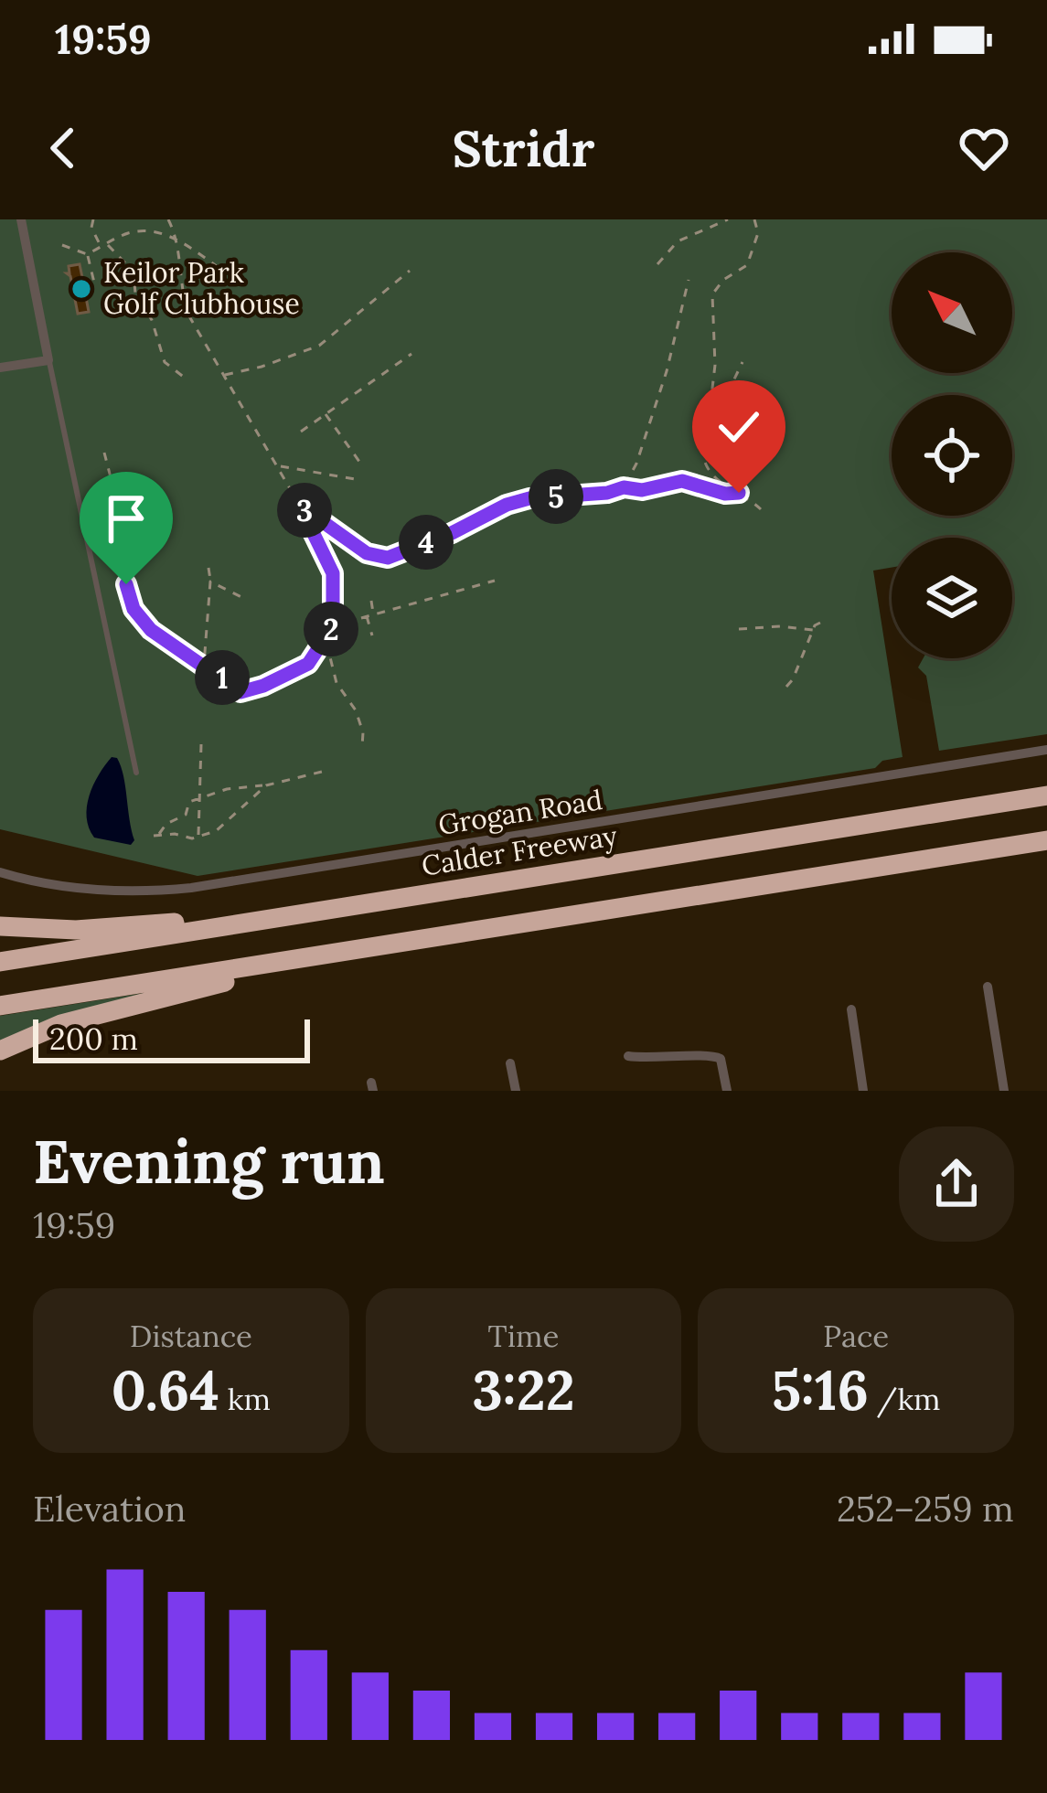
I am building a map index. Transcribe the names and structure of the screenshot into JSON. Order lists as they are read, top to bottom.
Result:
{
  "streets": {
    "highway": ["Calder Freeway"],
    "street": ["Grogan Road"]
  },
  "places": ["Keilor Park Golf Clubhouse"],
  "scale_bar": "200 m",
  "north": "top left",
  "page": {
    "status": "19:59",
    "header": "Stridr",
    "pins": [
      "5",
      "3",
      "4",
      "2",
      "1"
    ],
    "scale": "200 m",
    "heading": ["Evening run", "19:59"],
    "stats": [
      ["Distance", "0.64 km"],
      ["Time", "3:22"],
      ["Pace", "5:16 /km"]
    ],
    "chart": ["Elevation", "252–259 m"]
  }
}
